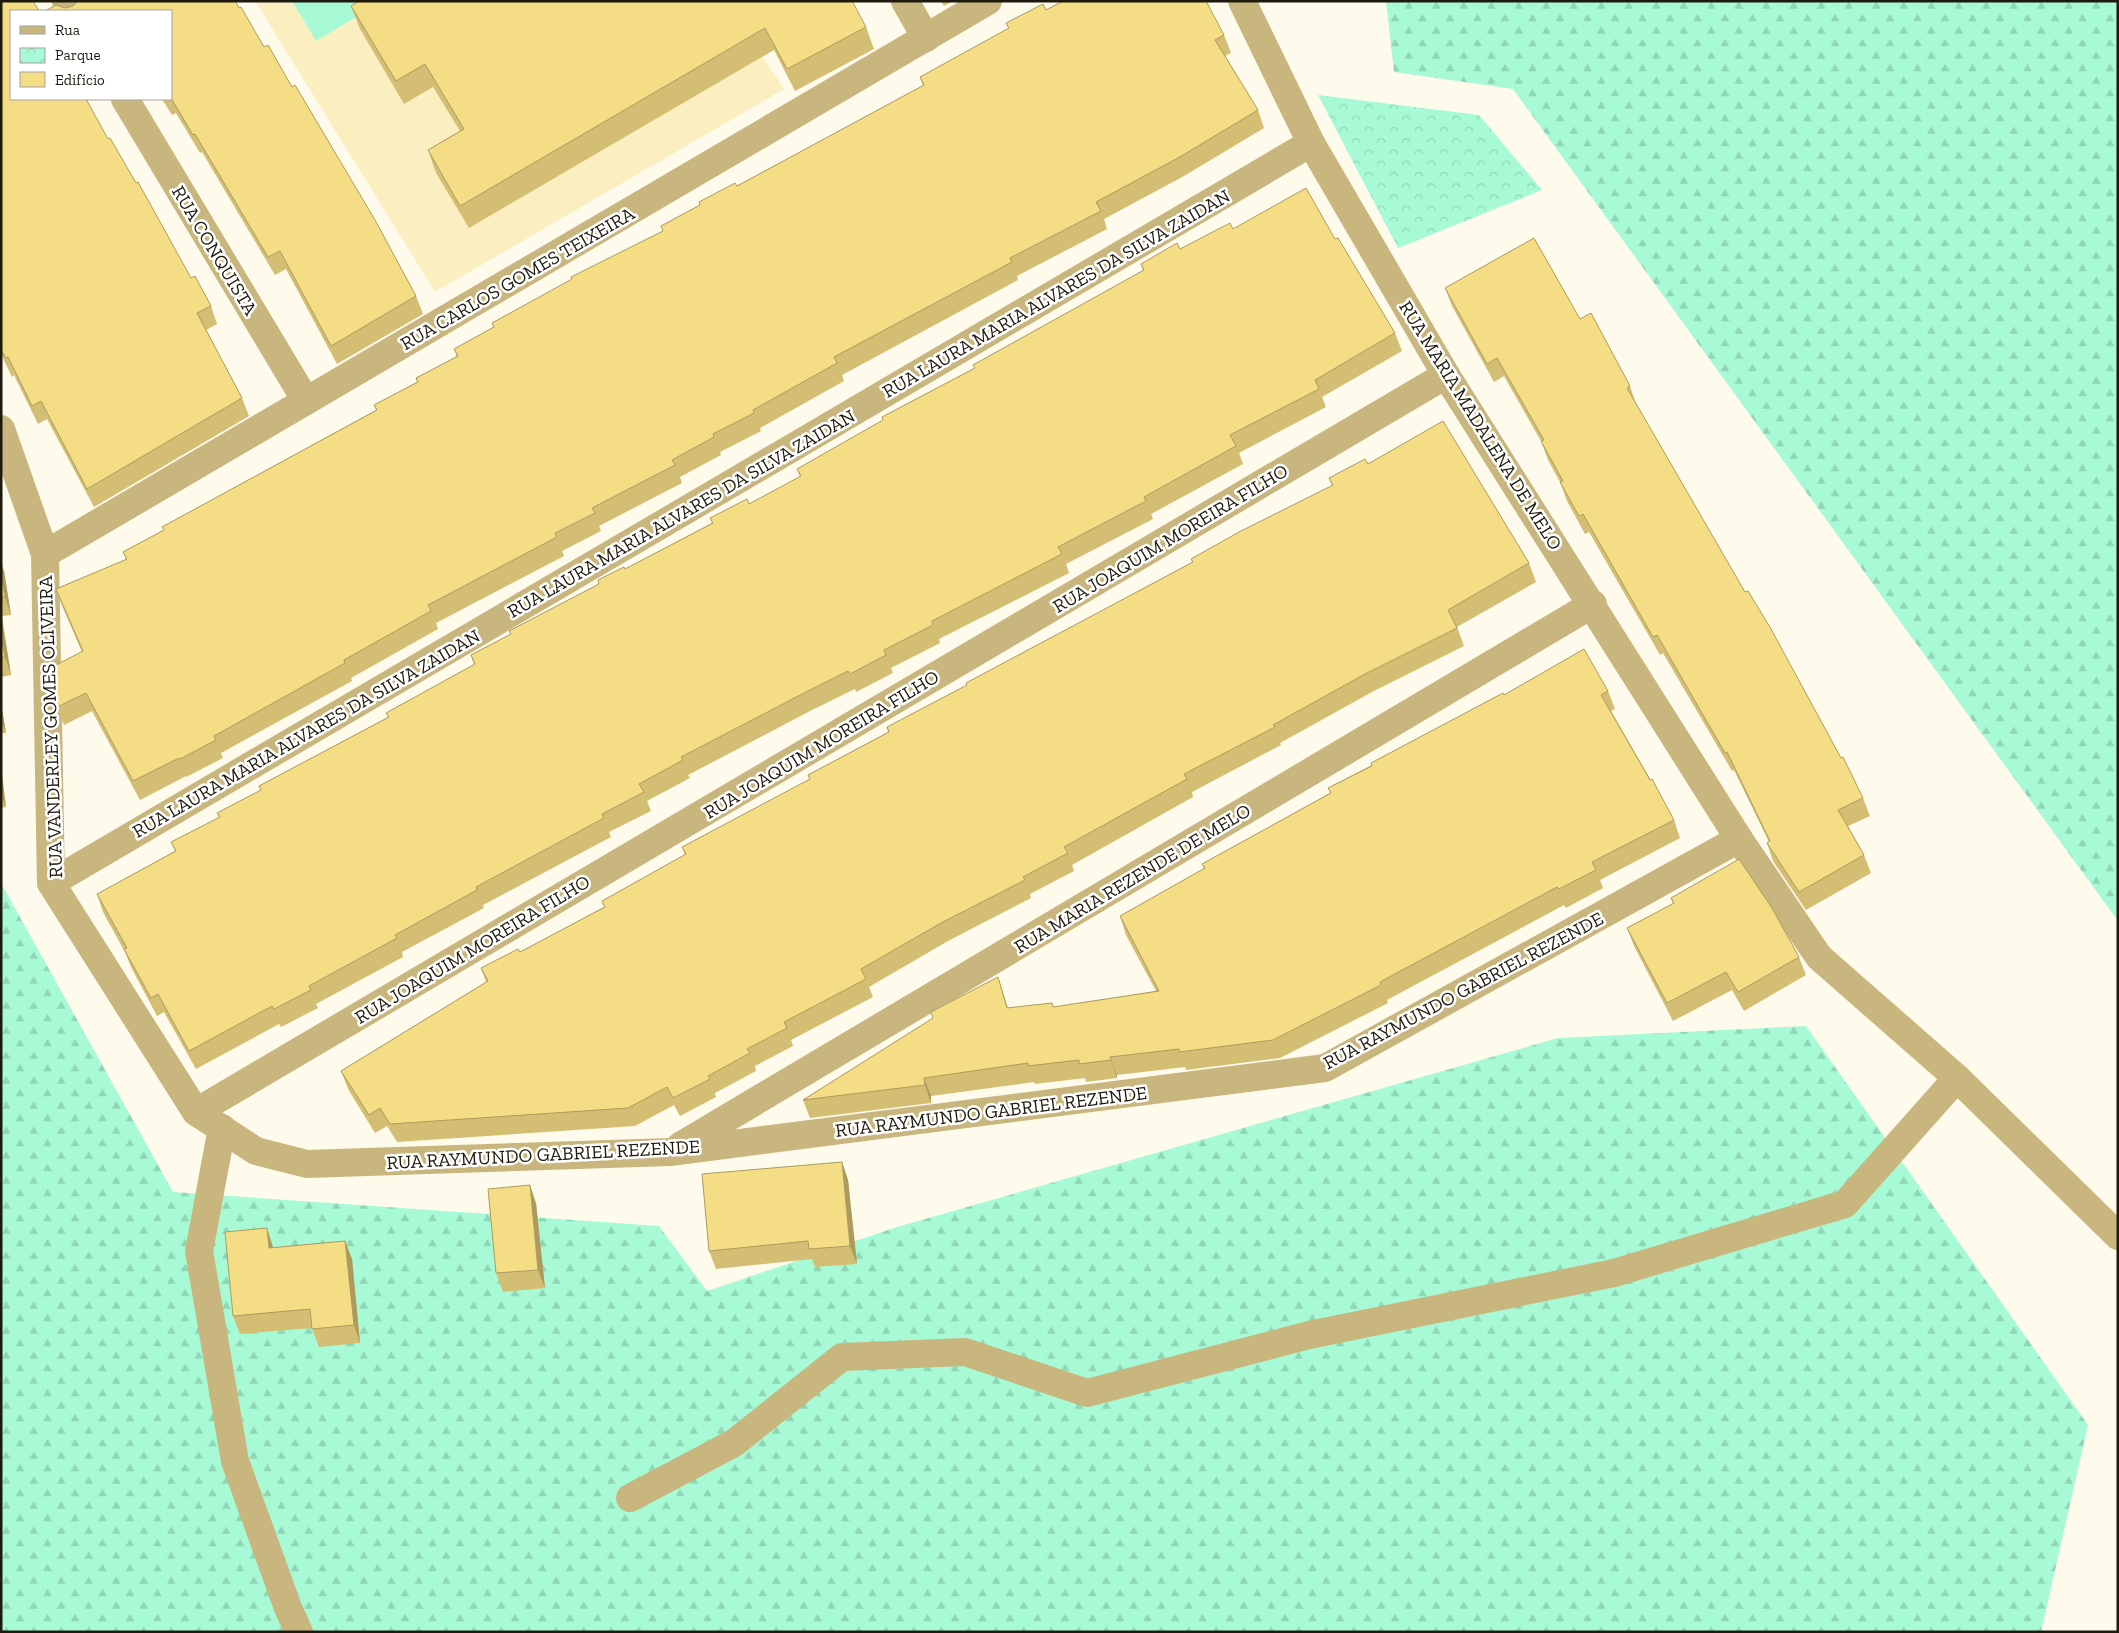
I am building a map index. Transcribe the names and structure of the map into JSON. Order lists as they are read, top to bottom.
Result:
{
  "streets": {
    "street": [
      "RUA CONQUISTA",
      "RUA CARLOS GOMES TEIXEIRA",
      "RUA LAURA MARIA ALVARES DA SILVA ZAIDAN",
      "RUA MARIA MADALENA DE MELO",
      "RUA JOAQUIM MOREIRA FILHO",
      "RUA VANDERLEY GOMES OLIVEIRA",
      "RUA MARIA REZENDE DE MELO",
      "RUA RAYMUNDO GABRIEL REZENDE"
    ]
  },
  "crossings": [
    ["RUA CONQUISTA", "RUA CARLOS GOMES TEIXEIRA"],
    ["RUA CARLOS GOMES TEIXEIRA", "RUA VANDERLEY GOMES OLIVEIRA"],
    ["RUA LAURA MARIA ALVARES DA SILVA ZAIDAN", "RUA MARIA MADALENA DE MELO"],
    ["RUA LAURA MARIA ALVARES DA SILVA ZAIDAN", "RUA VANDERLEY GOMES OLIVEIRA"],
    ["RUA MARIA MADALENA DE MELO", "RUA JOAQUIM MOREIRA FILHO"],
    ["RUA MARIA MADALENA DE MELO", "RUA MARIA REZENDE DE MELO"],
    ["RUA MARIA MADALENA DE MELO", "RUA RAYMUNDO GABRIEL REZENDE"],
    ["RUA JOAQUIM MOREIRA FILHO", "RUA VANDERLEY GOMES OLIVEIRA"],
    ["RUA JOAQUIM MOREIRA FILHO", "RUA RAYMUNDO GABRIEL REZENDE"],
    ["RUA VANDERLEY GOMES OLIVEIRA", "RUA RAYMUNDO GABRIEL REZENDE"],
    ["RUA MARIA REZENDE DE MELO", "RUA RAYMUNDO GABRIEL REZENDE"]
  ],
  "legend": ["Rua", "Parque", "Edifício"]
}
